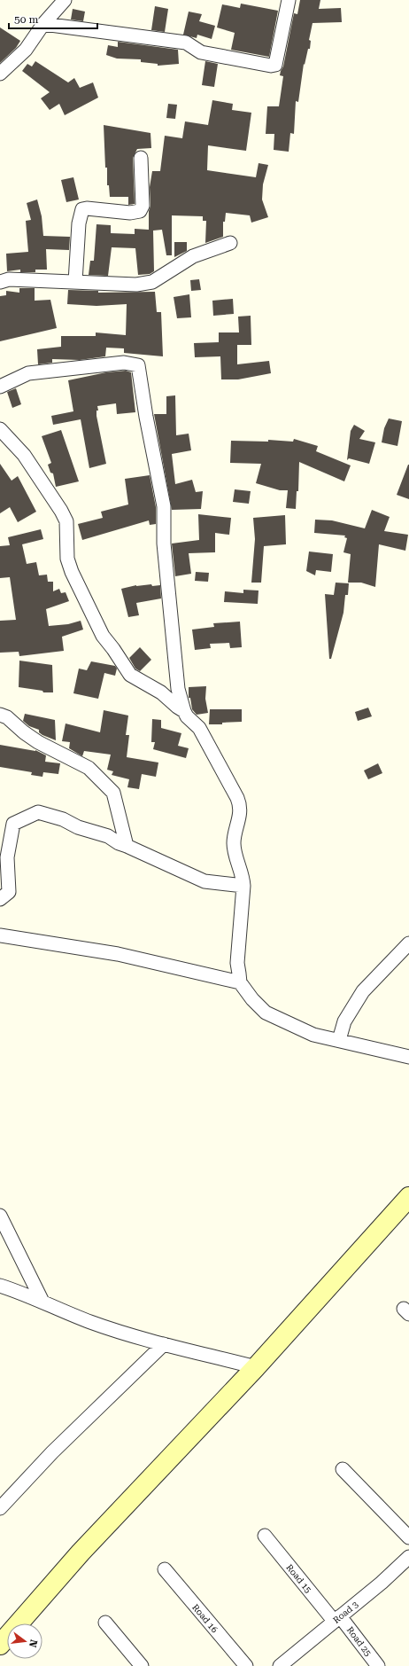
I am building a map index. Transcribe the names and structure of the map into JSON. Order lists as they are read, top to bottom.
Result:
{
  "streets": {
    "street": [
      "Road 15",
      "Road 3",
      "Road 16",
      "Road 25"
    ]
  },
  "crossings": [
    ["Road 15", "Road 3"],
    ["Road 15", "Road 25"],
    ["Road 3", "Road 25"]
  ],
  "scale_bar": "50 m",
  "north": "right"
}
